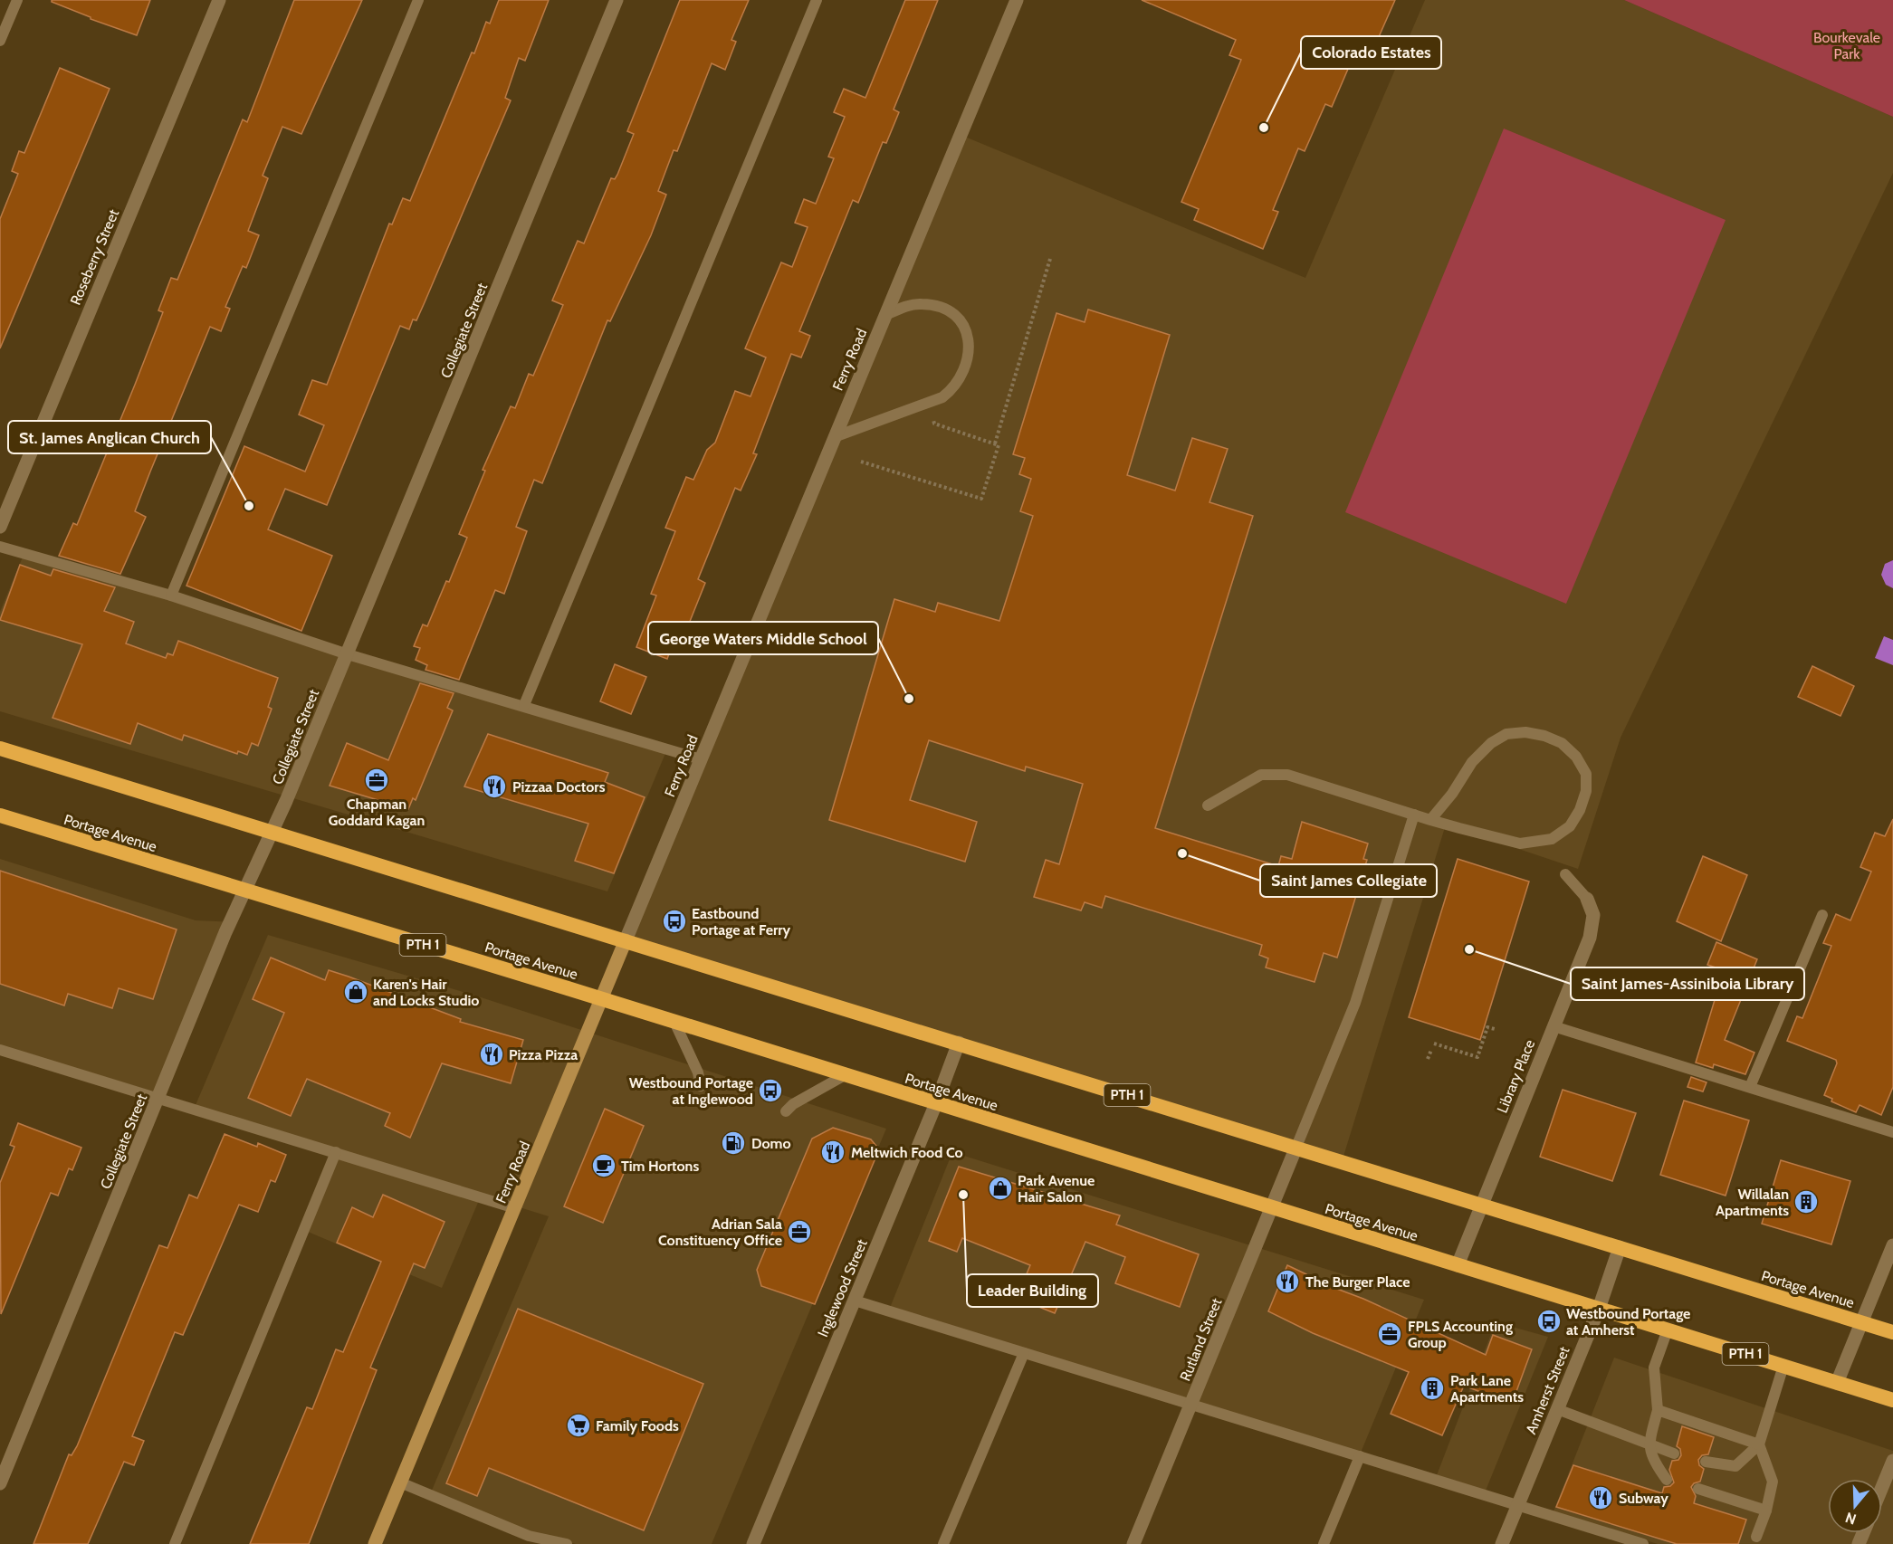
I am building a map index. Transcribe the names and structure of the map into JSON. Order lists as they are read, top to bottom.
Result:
{
  "streets": {
    "highway": ["Portage Avenue", "PTH 1"],
    "main road": ["Ferry Road"],
    "street": [
      "Roseberry Street",
      "Collegiate Street",
      "Library Place",
      "Inglewood Street",
      "Rutland Street",
      "Amherst Street"
    ]
  },
  "crossings": [
    ["Collegiate Street", "Portage Avenue"],
    ["Ferry Road", "Portage Avenue"],
    ["Portage Avenue", "Library Place"],
    ["Portage Avenue", "Inglewood Street"],
    ["Portage Avenue", "Rutland Street"],
    ["Portage Avenue", "Amherst Street"]
  ],
  "parks": ["Bourkevale Park"],
  "places": {
    "other": [
      "Colorado Estates",
      "St. James Anglican Church",
      "George Waters Middle School",
      "Saint James Collegiate",
      "Saint James-Assiniboia Library",
      "Leader Building"
    ],
    "office": ["Chapman Goddard Kagan", "Adrian Sala Constituency Office", "FPLS Accounting Group"],
    "restaurant": [
      "Pizzaa Doctors",
      "Pizza Pizza",
      "Meltwich Food Co",
      "The Burger Place",
      "Subway"
    ],
    "bus stop": ["Eastbound Portage at Ferry", "Westbound Portage at Inglewood", "Westbound Portage at Amherst"],
    "shop": ["Karen's Hair and Locks Studio", "Park Avenue Hair Salon"],
    "fuel station": ["Domo"],
    "cafe": ["Tim Hortons"],
    "building": ["Willalan Apartments", "Park Lane Apartments"],
    "supermarket": ["Family Foods"]
  },
  "north": "bottom"
}
